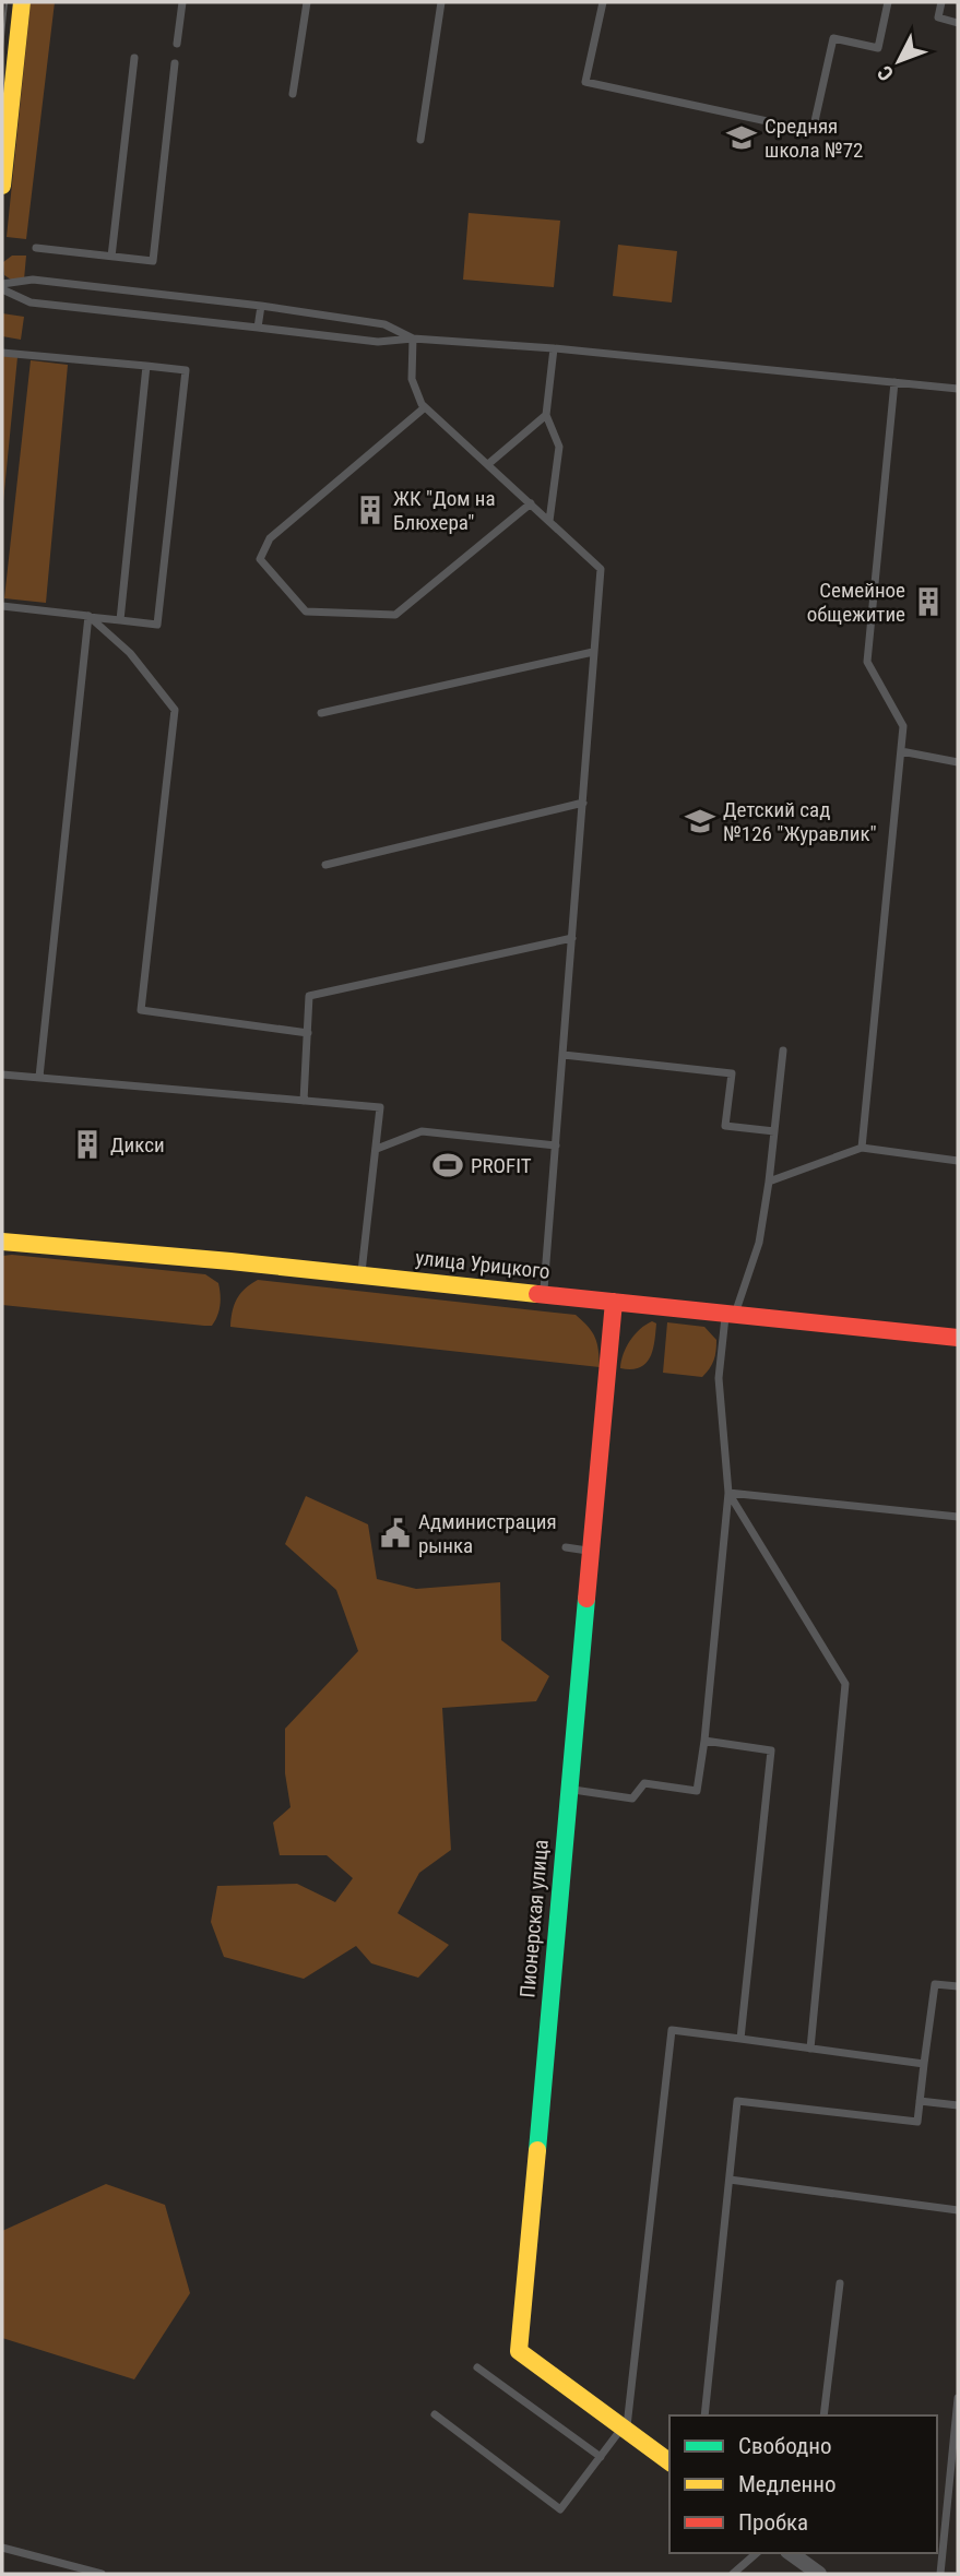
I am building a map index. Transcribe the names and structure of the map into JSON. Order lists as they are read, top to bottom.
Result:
{
  "streets": {
    "street": ["улица Урицкого", "Пионерская улица"]
  },
  "crossings": [
    ["улица Урицкого", "Пионерская улица"]
  ],
  "places": {
    "school or university": ["Средняя школа №72", "Детский сад №126 \"Журавлик\""],
    "building": ["ЖК \"Дом на Блюхера\"", "Семейное общежитие", "Дикси"],
    "sports": ["PROFIT"],
    "public building": ["Администрация рынка"]
  },
  "legend": ["Свободно", "Медленно", "Пробка"],
  "north": "bottom left"
}
